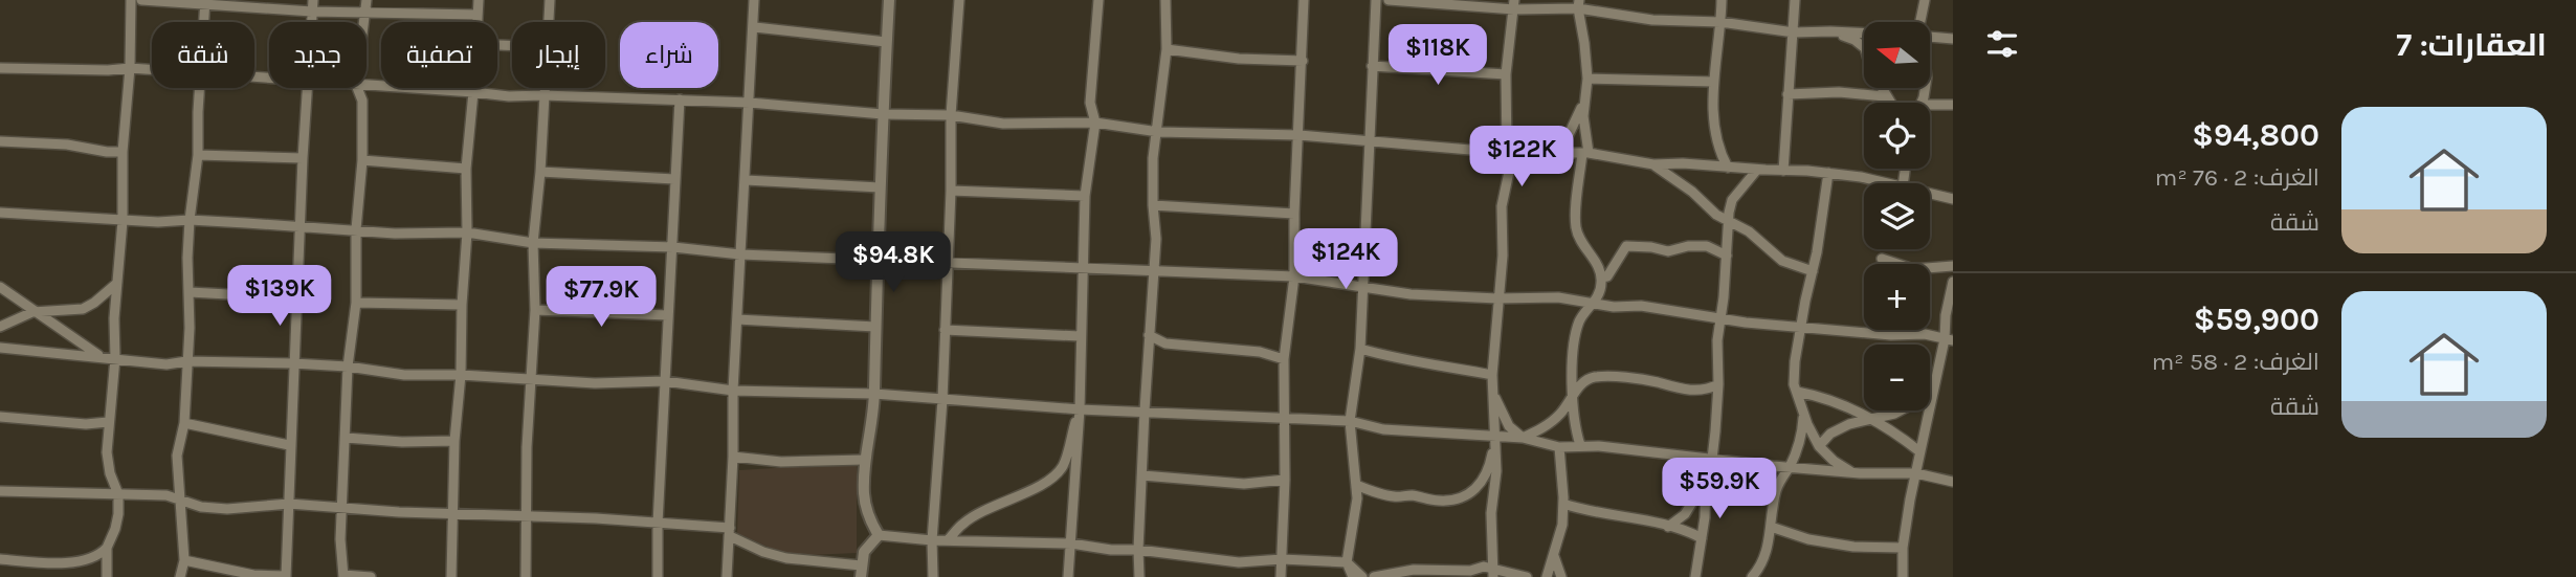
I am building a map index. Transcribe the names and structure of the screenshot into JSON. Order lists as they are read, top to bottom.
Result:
{
  "north": "left",
  "page": {
    "heading": "العقارات: 7",
    "map_buttons": ["+", "−"],
    "chip": [
      "شراء",
      "إيجار",
      "تصفية",
      "جديد",
      "شقة"
    ],
    "price": [
      "$118K",
      "$122K",
      "$124K",
      "$94.8K",
      "$139K",
      "$77.9K",
      "$59.9K"
    ],
    "list": [
      {
        "name": "$94,800",
        "note": "الغرف: 2 · 76 m² · شقة"
      },
      {
        "name": "$59,900",
        "note": "الغرف: 2 · 58 m² · شقة"
      }
    ]
  }
}
